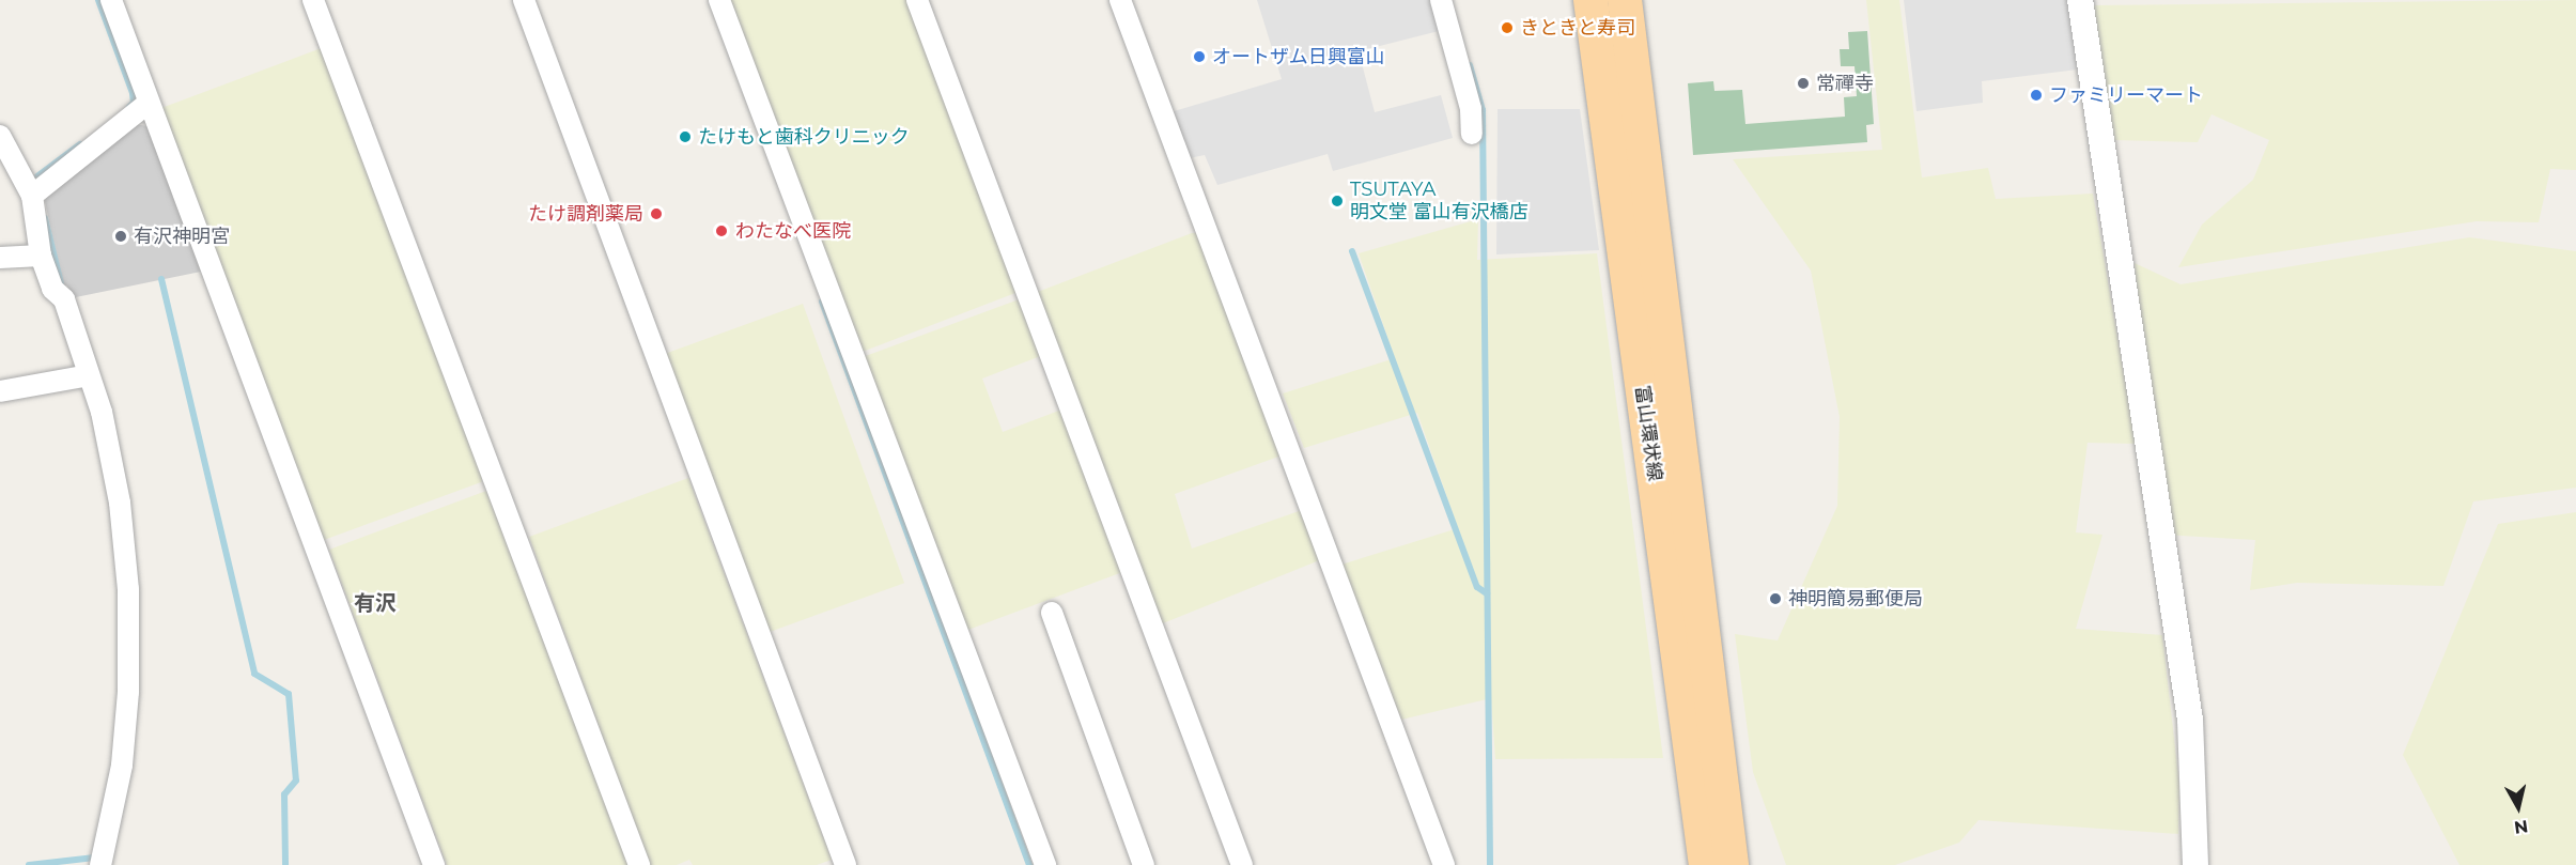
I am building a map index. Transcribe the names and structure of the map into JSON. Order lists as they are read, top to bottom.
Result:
{
  "streets": {
    "main road": ["富山環状線"]
  },
  "districts": ["有沢"],
  "places": [
    "きときと寿司",
    "オートザム日興富山",
    "常禪寺",
    "ファミリーマート",
    "たけもと歯科クリニック",
    "TSUTAYA 明文堂 富山有沢橋店",
    "たけ調剤薬局",
    "わたなべ医院",
    "有沢神明宮",
    "神明簡易郵便局"
  ],
  "north": "bottom"
}
